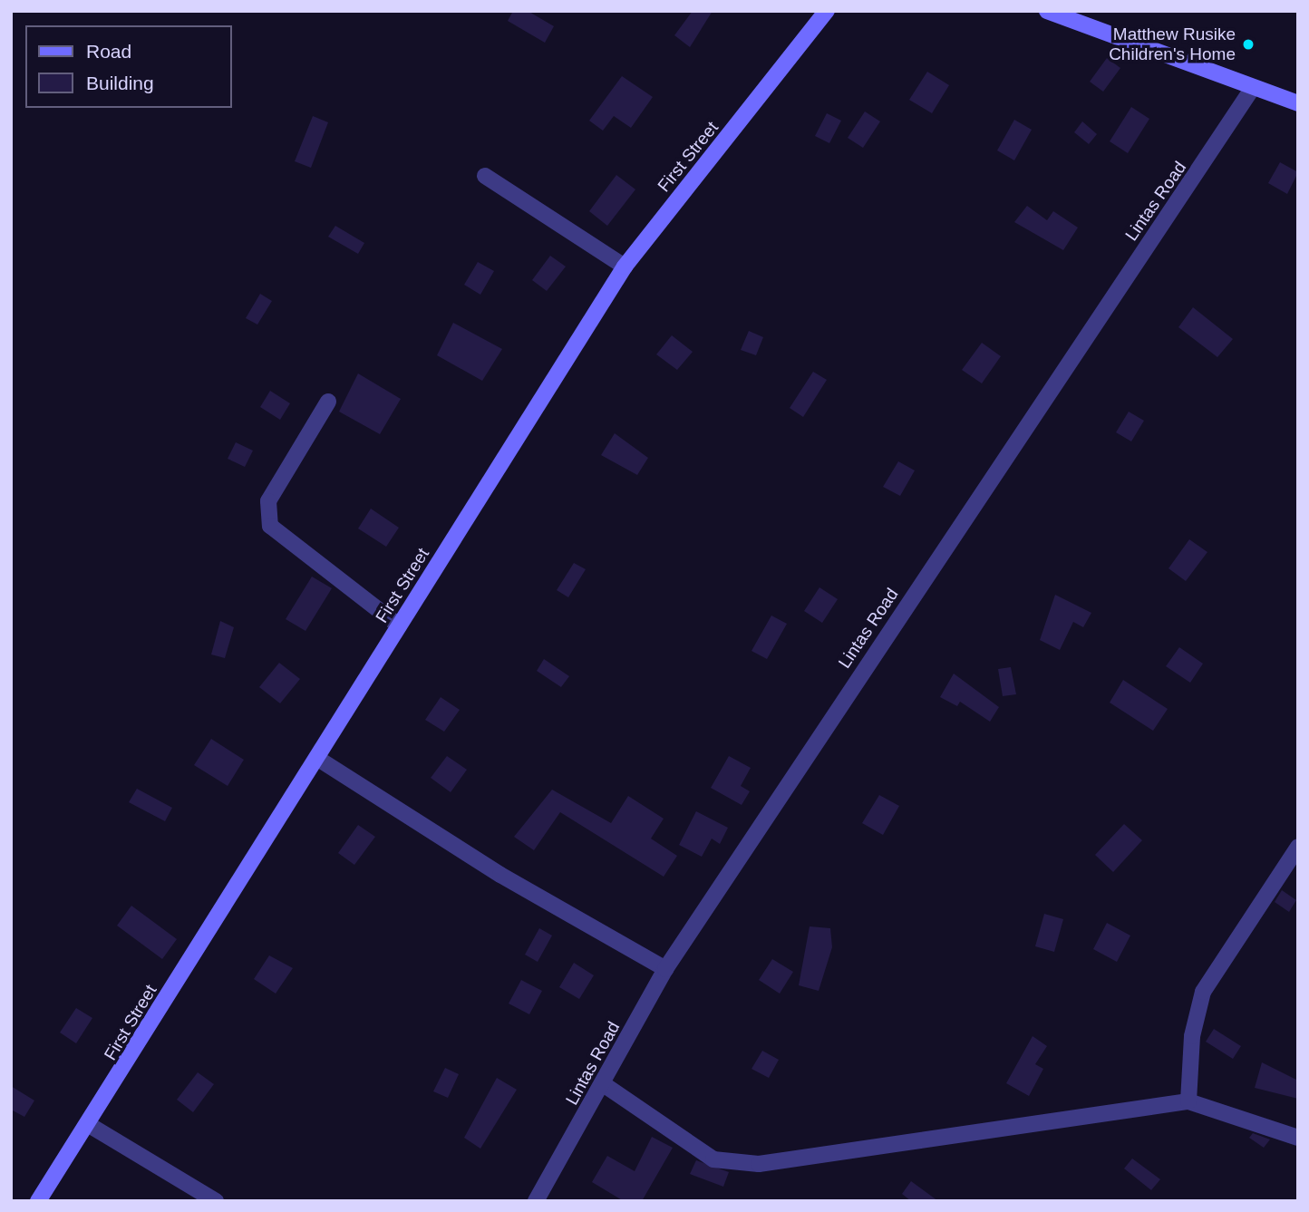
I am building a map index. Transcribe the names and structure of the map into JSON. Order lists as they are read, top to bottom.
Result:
{
  "streets": {
    "street": ["First Street", "Lintas Road"]
  },
  "places": ["Matthew Rusike Children's Home"],
  "legend": ["Road", "Building"]
}
